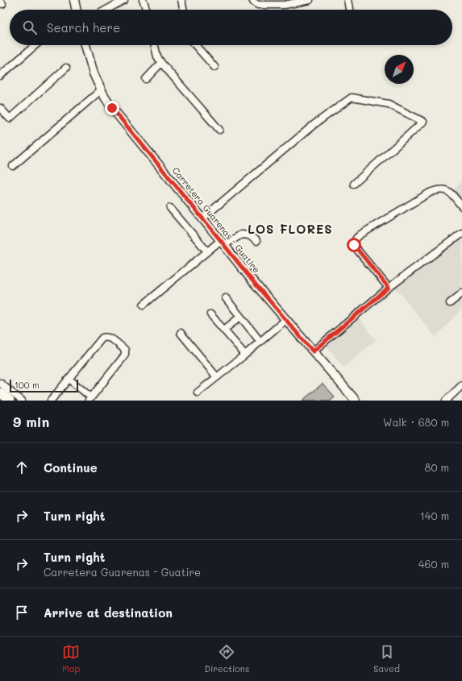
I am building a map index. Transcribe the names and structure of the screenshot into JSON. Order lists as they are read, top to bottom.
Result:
{
  "streets": {
    "main road": ["Carretera Guarenas - Guatire"]
  },
  "districts": ["LOS FLORES"],
  "scale_bar": "100 m",
  "north": "top right",
  "page": {
    "search": "Search here",
    "scale": "100 m",
    "heading": ["9 min", "Walk · 680 m"],
    "list": [
      ["Continue", "80 m"],
      ["Turn right", "140 m"],
      ["Turn right", "Carretera Guarenas - Guatire", "460 m"],
      "Arrive at destination"
    ],
    "nav": ["Map", "Directions", "Saved"]
  }
}
